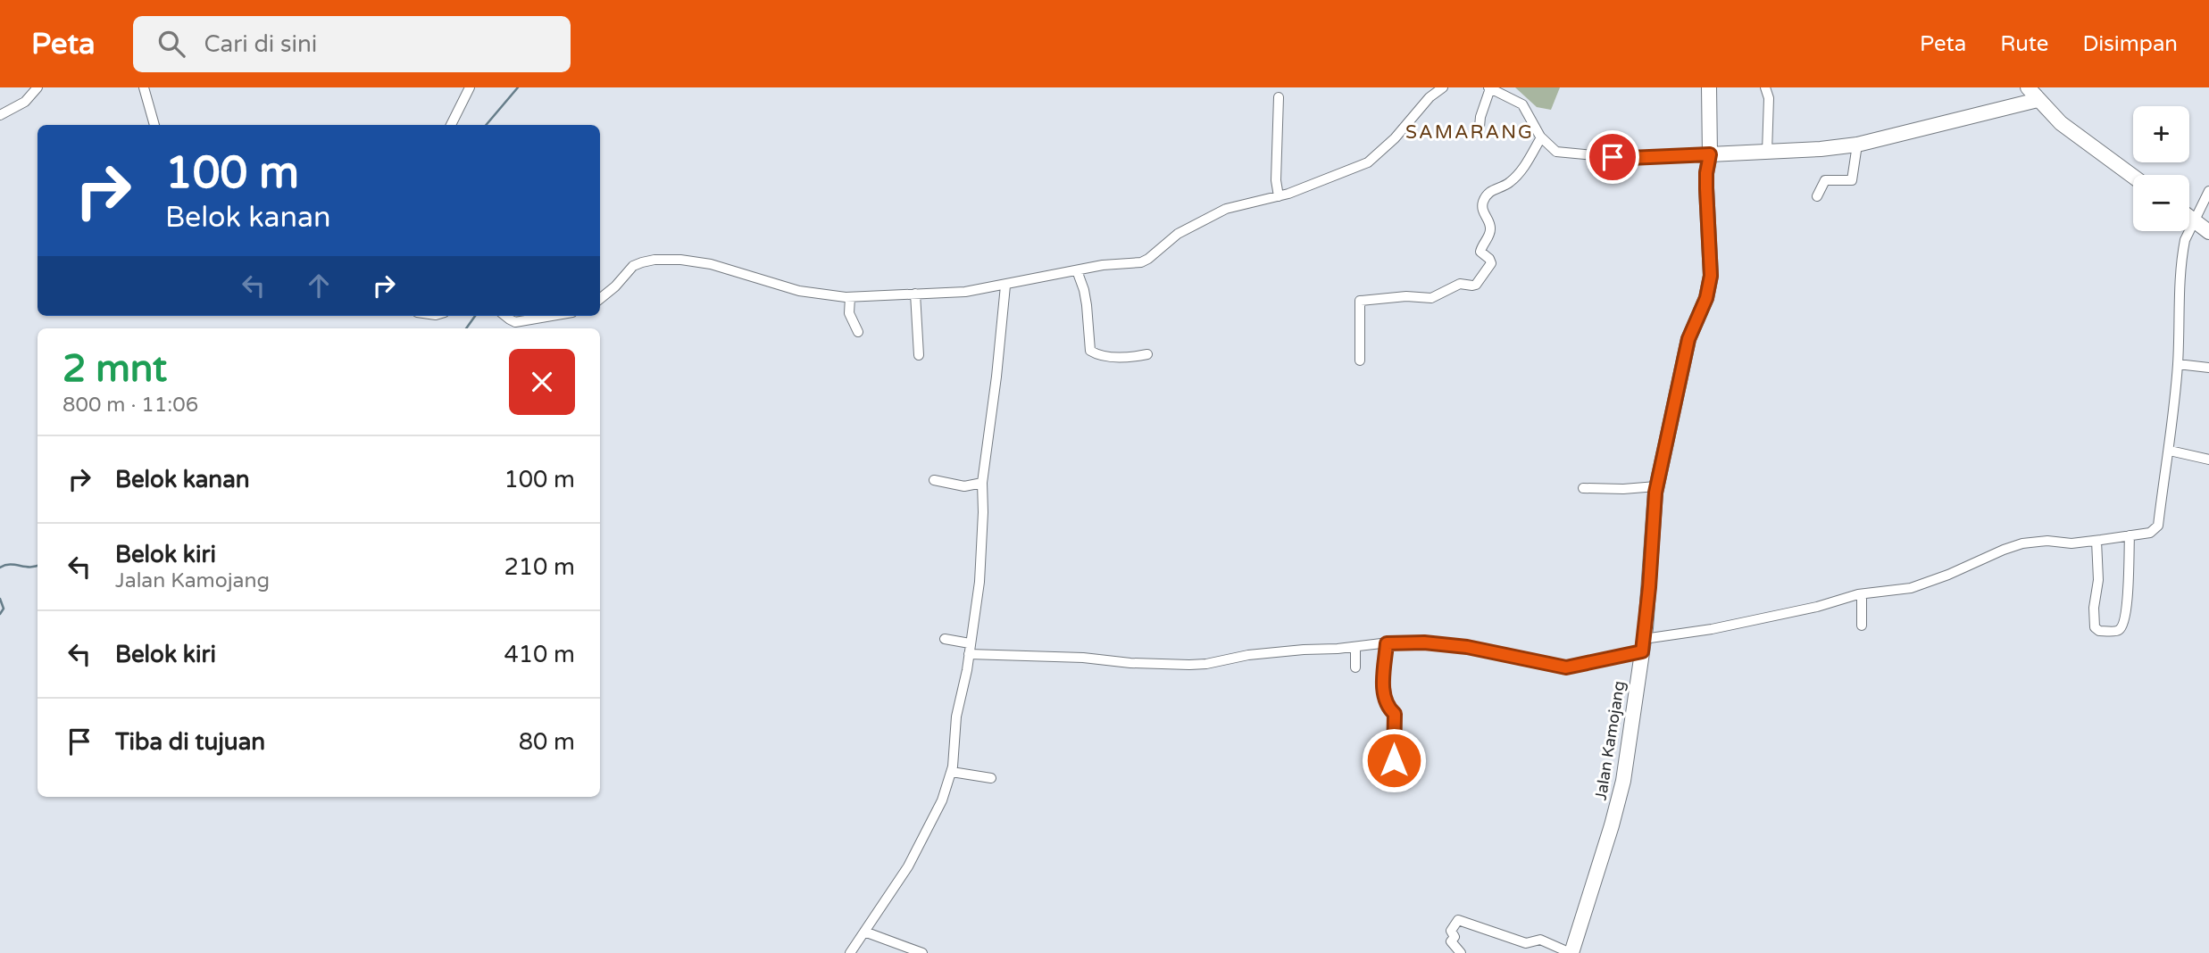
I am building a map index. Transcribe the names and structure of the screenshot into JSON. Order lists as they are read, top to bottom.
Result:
{
  "streets": {
    "main road": ["Jalan Kamojang"]
  },
  "districts": ["SAMARANG"],
  "page": {
    "header": "Peta",
    "search": "Cari di sini",
    "nav": ["Peta", "Rute", "Disimpan"],
    "map_buttons": ["+", "−"],
    "turn": ["100 m", "Belok kanan"],
    "heading": ["2 mnt", "800 m · 11:06"],
    "list": [
      {
        "name": "Belok kanan",
        "value": "100 m"
      },
      {
        "name": "Belok kiri",
        "note": "Jalan Kamojang",
        "value": "210 m"
      },
      {
        "name": "Belok kiri",
        "value": "410 m"
      },
      {
        "name": "Tiba di tujuan",
        "value": "80 m"
      }
    ]
  }
}
